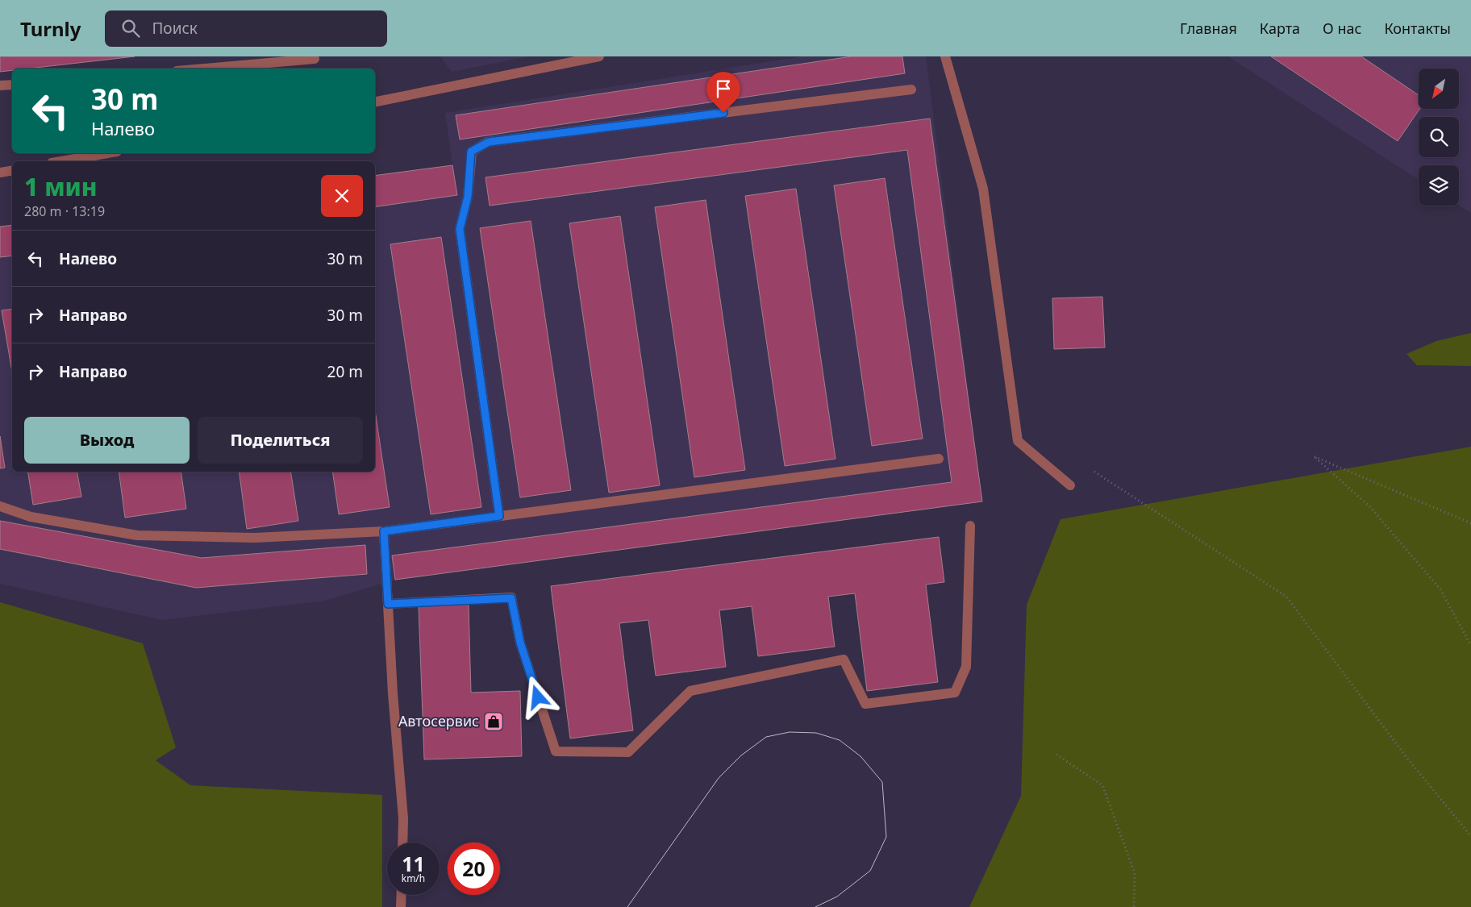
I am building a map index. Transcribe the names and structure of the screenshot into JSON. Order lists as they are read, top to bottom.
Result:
{
  "places": {
    "shop": ["Автосервис"]
  },
  "north": "bottom left",
  "page": {
    "header": "Turnly",
    "search": "Поиск",
    "nav": [
      "Главная",
      "Карта",
      "О нас",
      "Контакты"
    ],
    "turn": ["30 m", "Налево"],
    "heading": ["1 мин", "280 m · 13:19"],
    "list": [
      {
        "name": "Налево",
        "value": "30 m"
      },
      {
        "name": "Направо",
        "value": "30 m"
      },
      {
        "name": "Направо",
        "value": "20 m"
      }
    ],
    "buttons": ["Выход", "Поделиться"],
    "speed": "11 km/h",
    "limit": "20"
  }
}
